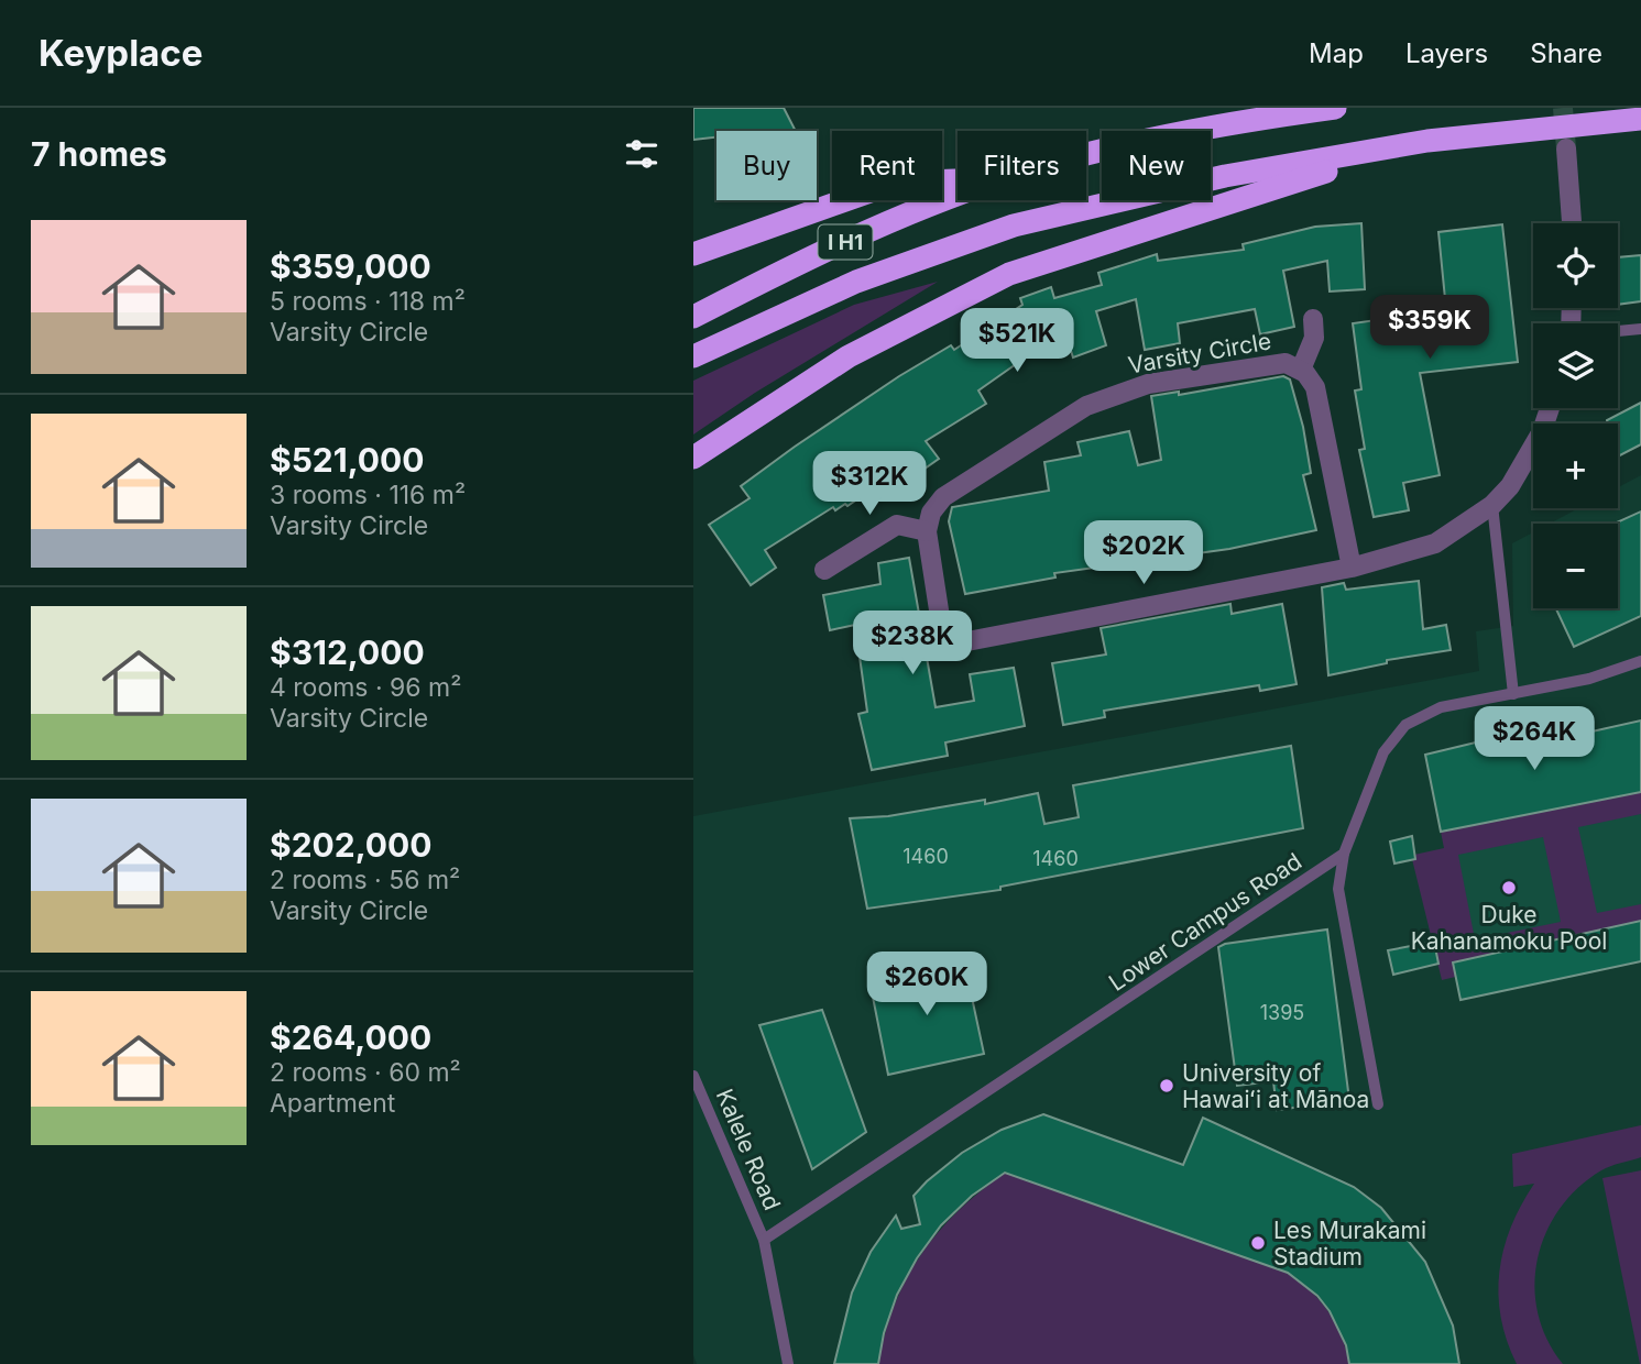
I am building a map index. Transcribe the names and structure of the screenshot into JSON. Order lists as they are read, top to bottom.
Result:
{
  "streets": {
    "highway": ["I H1"],
    "street": ["Varsity Circle"],
    "lane": ["Lower Campus Road", "Kalele Road"]
  },
  "crossings": [
    ["Lower Campus Road", "Kalele Road"]
  ],
  "places": ["Duke Kahanamoku Pool", "University of Hawaiʻi at Mānoa", "Les Murakami Stadium"],
  "house_numbers": ["1460", "1460", "1395"],
  "page": {
    "header": "Keyplace",
    "nav": ["Map", "Layers", "Share"],
    "heading": "7 homes",
    "chip": [
      "Buy",
      "Rent",
      "Filters",
      "New"
    ],
    "list": [
      {
        "name": "$359,000",
        "note": "5 rooms · 118 m² · Varsity Circle"
      },
      {
        "name": "$521,000",
        "note": "3 rooms · 116 m² · Varsity Circle"
      },
      {
        "name": "$312,000",
        "note": "4 rooms · 96 m² · Varsity Circle"
      },
      {
        "name": "$202,000",
        "note": "2 rooms · 56 m² · Varsity Circle"
      },
      {
        "name": "$264,000",
        "note": "2 rooms · 60 m² · Apartment"
      }
    ],
    "map_buttons": ["+", "−"],
    "price": [
      "$359K",
      "$521K",
      "$312K",
      "$202K",
      "$238K",
      "$264K",
      "$260K"
    ]
  }
}
